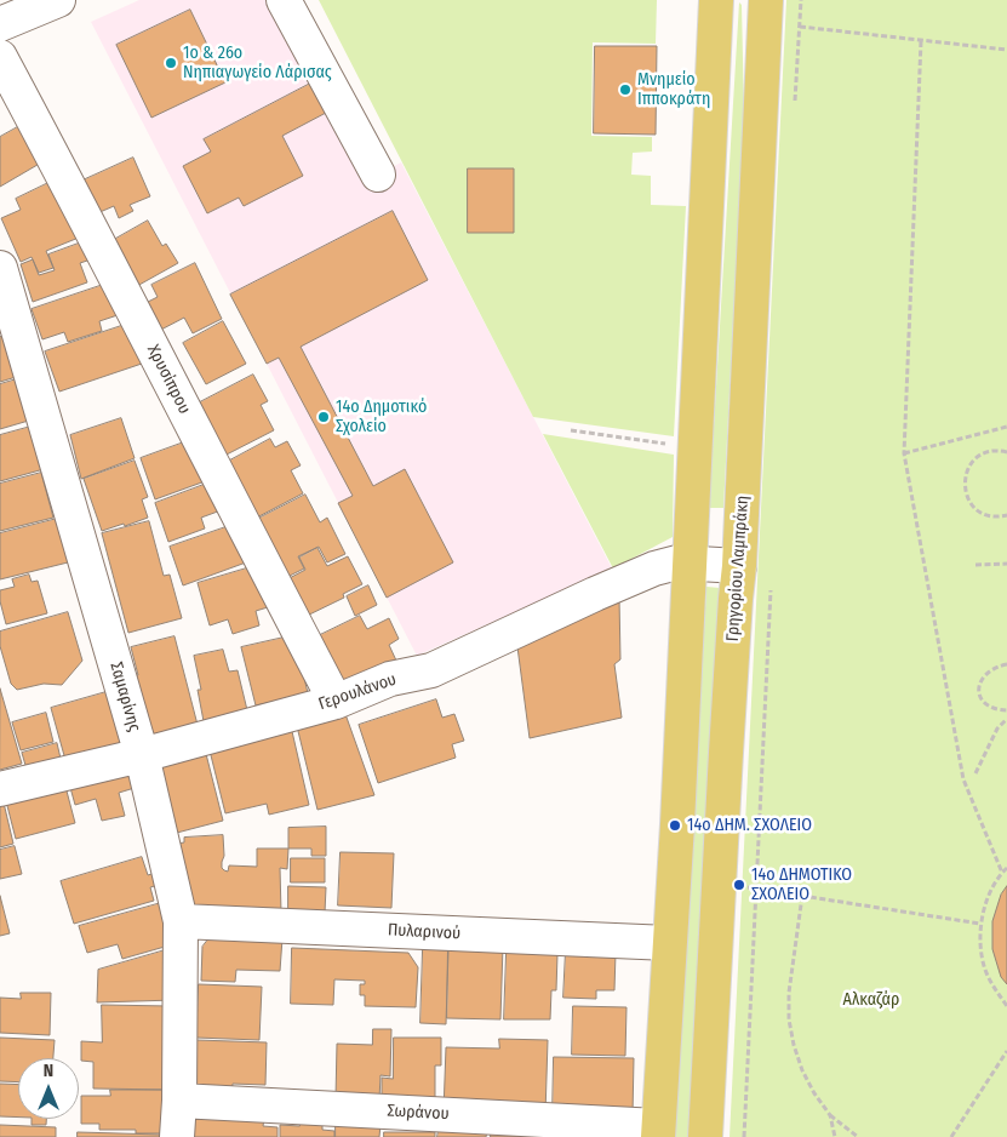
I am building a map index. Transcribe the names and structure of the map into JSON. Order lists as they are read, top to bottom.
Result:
{
  "streets": {
    "main road": ["Γρηγορίου Λαμπράκη"],
    "street": [
      "Χρυσίπpου",
      "Γερουλάνου",
      "Σαμαρίνης",
      "Πυλαρινού",
      "Σωράνου"
    ]
  },
  "crossings": [
    ["Χρυσίπpου", "Γερουλάνου"],
    ["Γρηγορίου Λαμπράκη", "Γερουλάνου"],
    ["Γερουλάνου", "Σαμαρίνης"],
    ["Σαμαρίνης", "Πυλαρινού"],
    ["Σαμαρίνης", "Σωράνου"]
  ],
  "parks": ["Αλκαζάρ"],
  "places": [
    "1ο & 26ο Νηπιαγωγείο Λάρισας",
    "Μνημείο Ιπποκράτη",
    "14ο Δημοτικό Σχολείο",
    "14ο ΔΗΜ. ΣΧΟΛΕΙΟ",
    "14ο ΔΗΜΟΤΙΚΟ ΣΧΟΛΕΙΟ"
  ],
  "north": "top"
}
